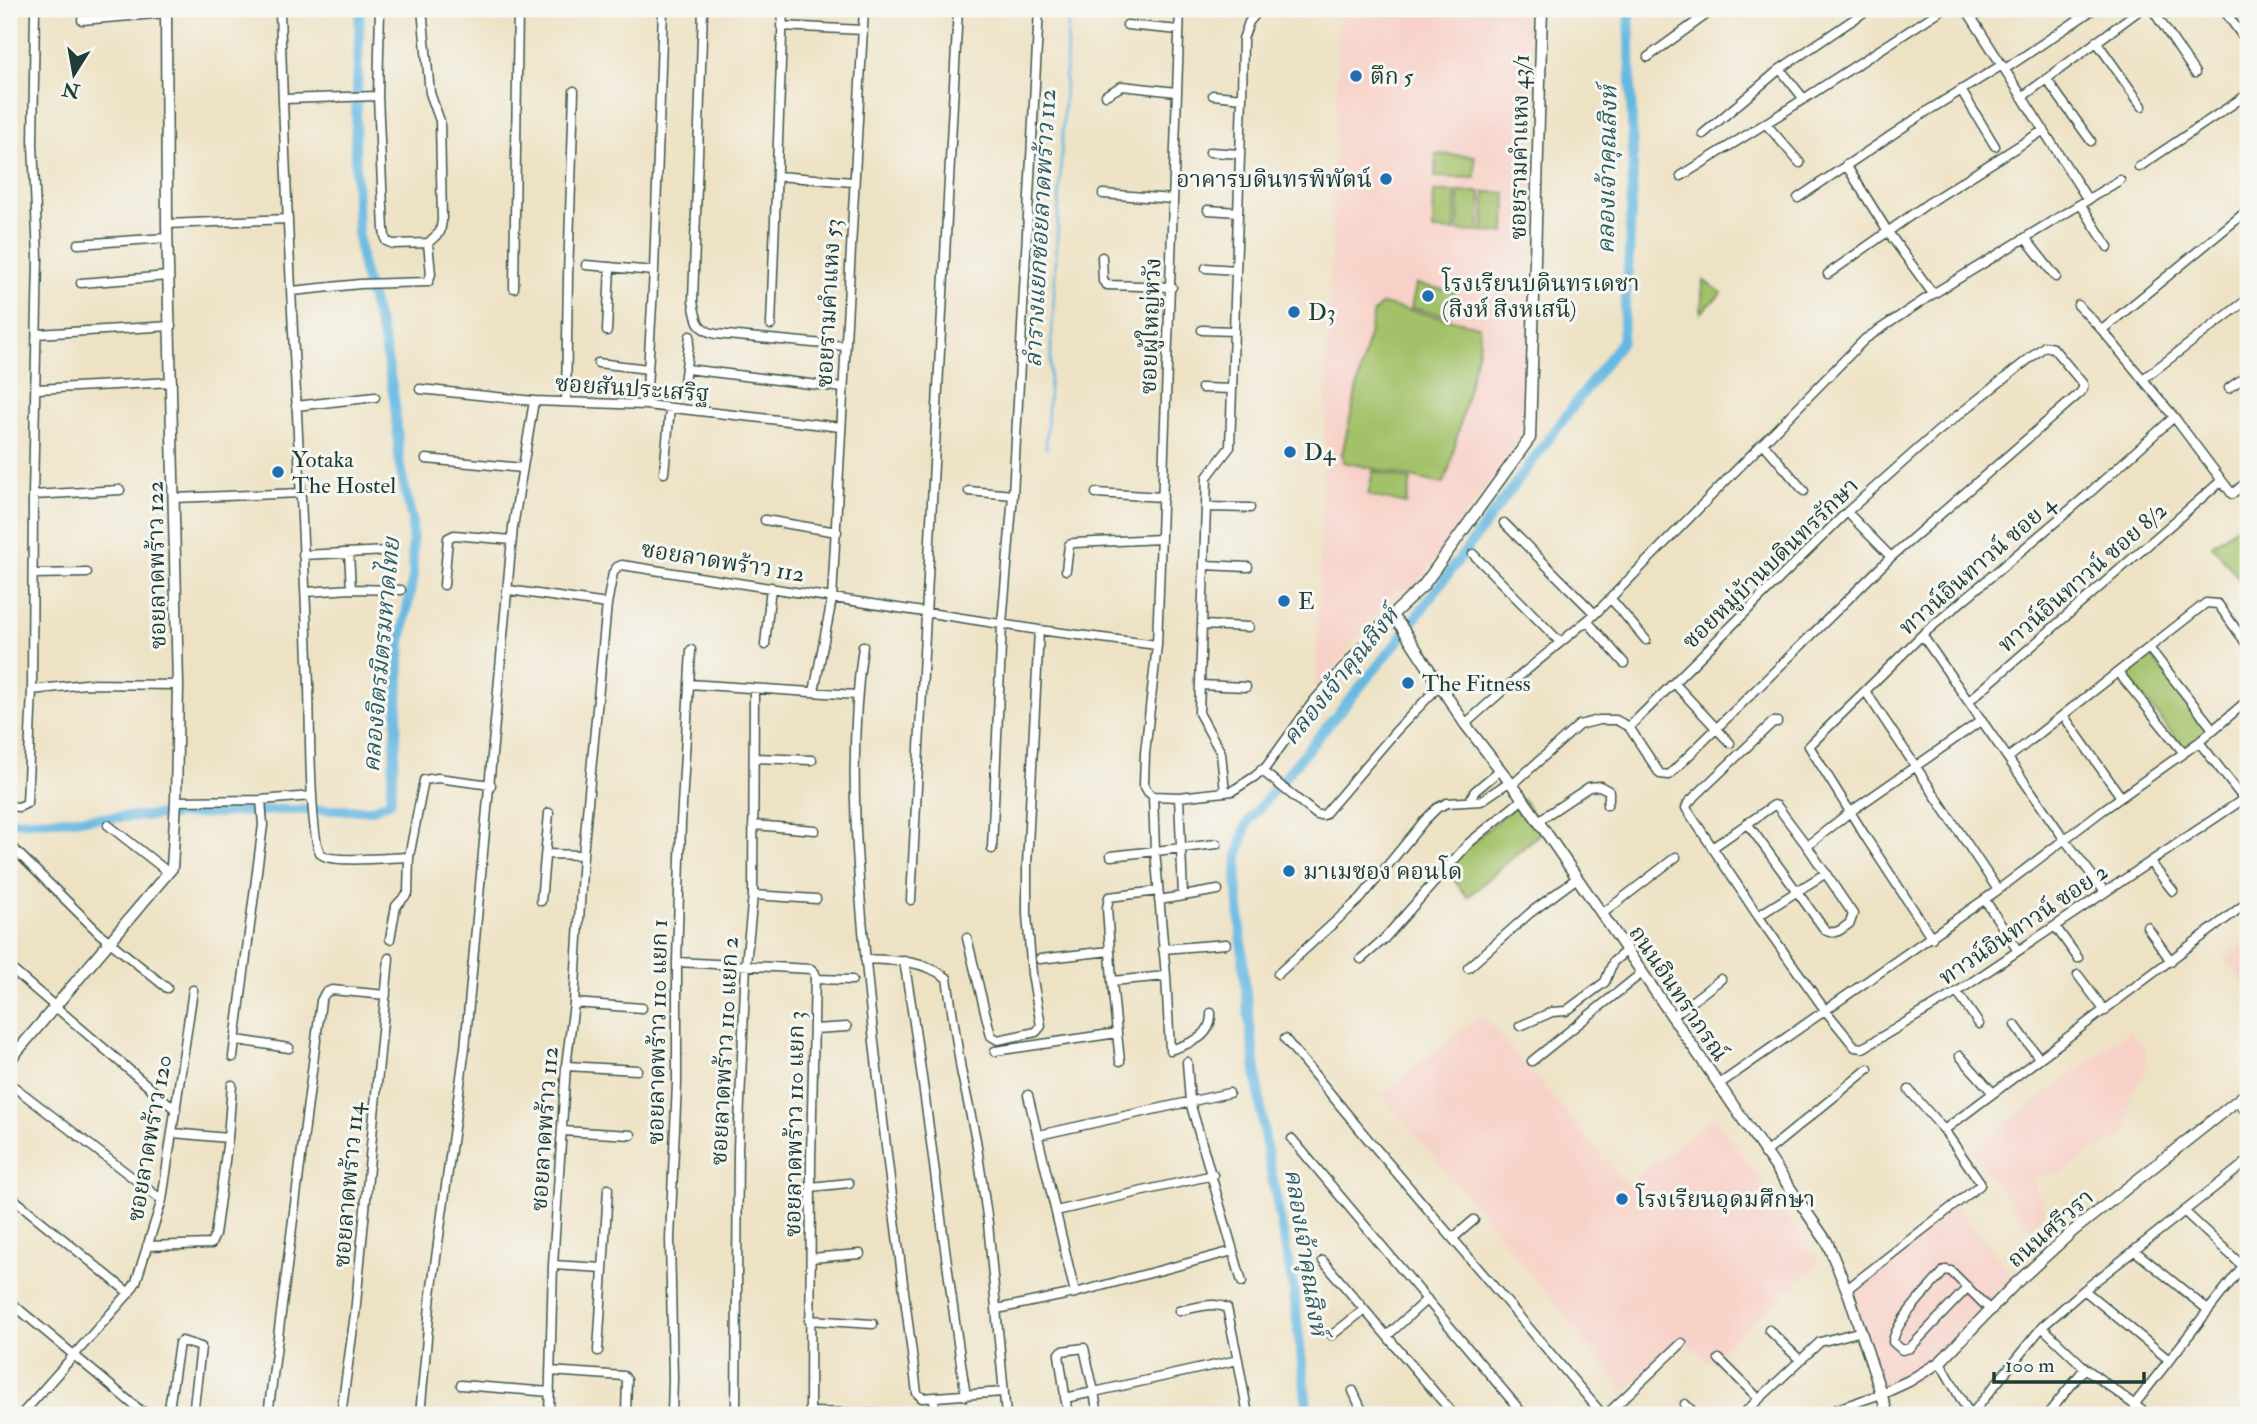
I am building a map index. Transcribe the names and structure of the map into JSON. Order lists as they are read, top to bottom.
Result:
{
  "streets": {
    "street": [
      "ซอยรามคำแหง 43/1",
      "ซอยรามคำแหง 53",
      "ซอยผู้ใหญ่หวัง",
      "ซอยสันประเสริฐ",
      "ซอยลาดพร้าว 112",
      "ซอยหมู่บ้านบดินทรรักษา",
      "ซอยลาดพร้าว 122",
      "ทาวน์อินทาวน์ ซอย 4",
      "ทาวน์อินทาวน์ ซอย 8/2",
      "ทาวน์อินทาวน์ ซอย 2",
      "ถนนอินทราภรณ์",
      "ซอยลาดพร้าว 110 แยก 1",
      "ซอยลาดพร้าว 110 แยก 2",
      "ซอยลาดพร้าว 110 แยก 3",
      "ซอยลาดพร้าว 120",
      "ซอยลาดพร้าว 114",
      "ถนนศรีวรา"
    ]
  },
  "crossings": [
    ["ซอยรามคำแหง 43/1", "ถนนอินทราภรณ์"],
    ["ซอยรามคำแหง 53", "ซอยสันประเสริฐ"],
    ["ซอยรามคำแหง 53", "ซอยลาดพร้าว 112"],
    ["ซอยผู้ใหญ่หวัง", "ซอยลาดพร้าว 112"],
    ["ถนนอินทราภรณ์", "ถนนศรีวรา"],
    ["ซอยลาดพร้าว 110 แยก 1", "ซอยลาดพร้าว 110 แยก 3"],
    ["ซอยลาดพร้าว 110 แยก 2", "ซอยลาดพร้าว 110 แยก 3"]
  ],
  "water": ["คลองเจ้าคุณสิงห์", "ลำรางแยกซอยลาดพร้าว 112", "คลองจิตรมิตรมหาดไทย"],
  "places": [
    "ตึก 5",
    "อาคารบดินทรพิพัตน์",
    "โรงเรียนบดินทรเดชา (สิงห์ สิงหเสนี)",
    "D3",
    "D4",
    "Yotaka The Hostel",
    "E",
    "The Fitness",
    "มาเมซอง คอนโด",
    "โรงเรียนอุดมศึกษา"
  ],
  "scale_bar": "100 m",
  "north": "bottom"
}
